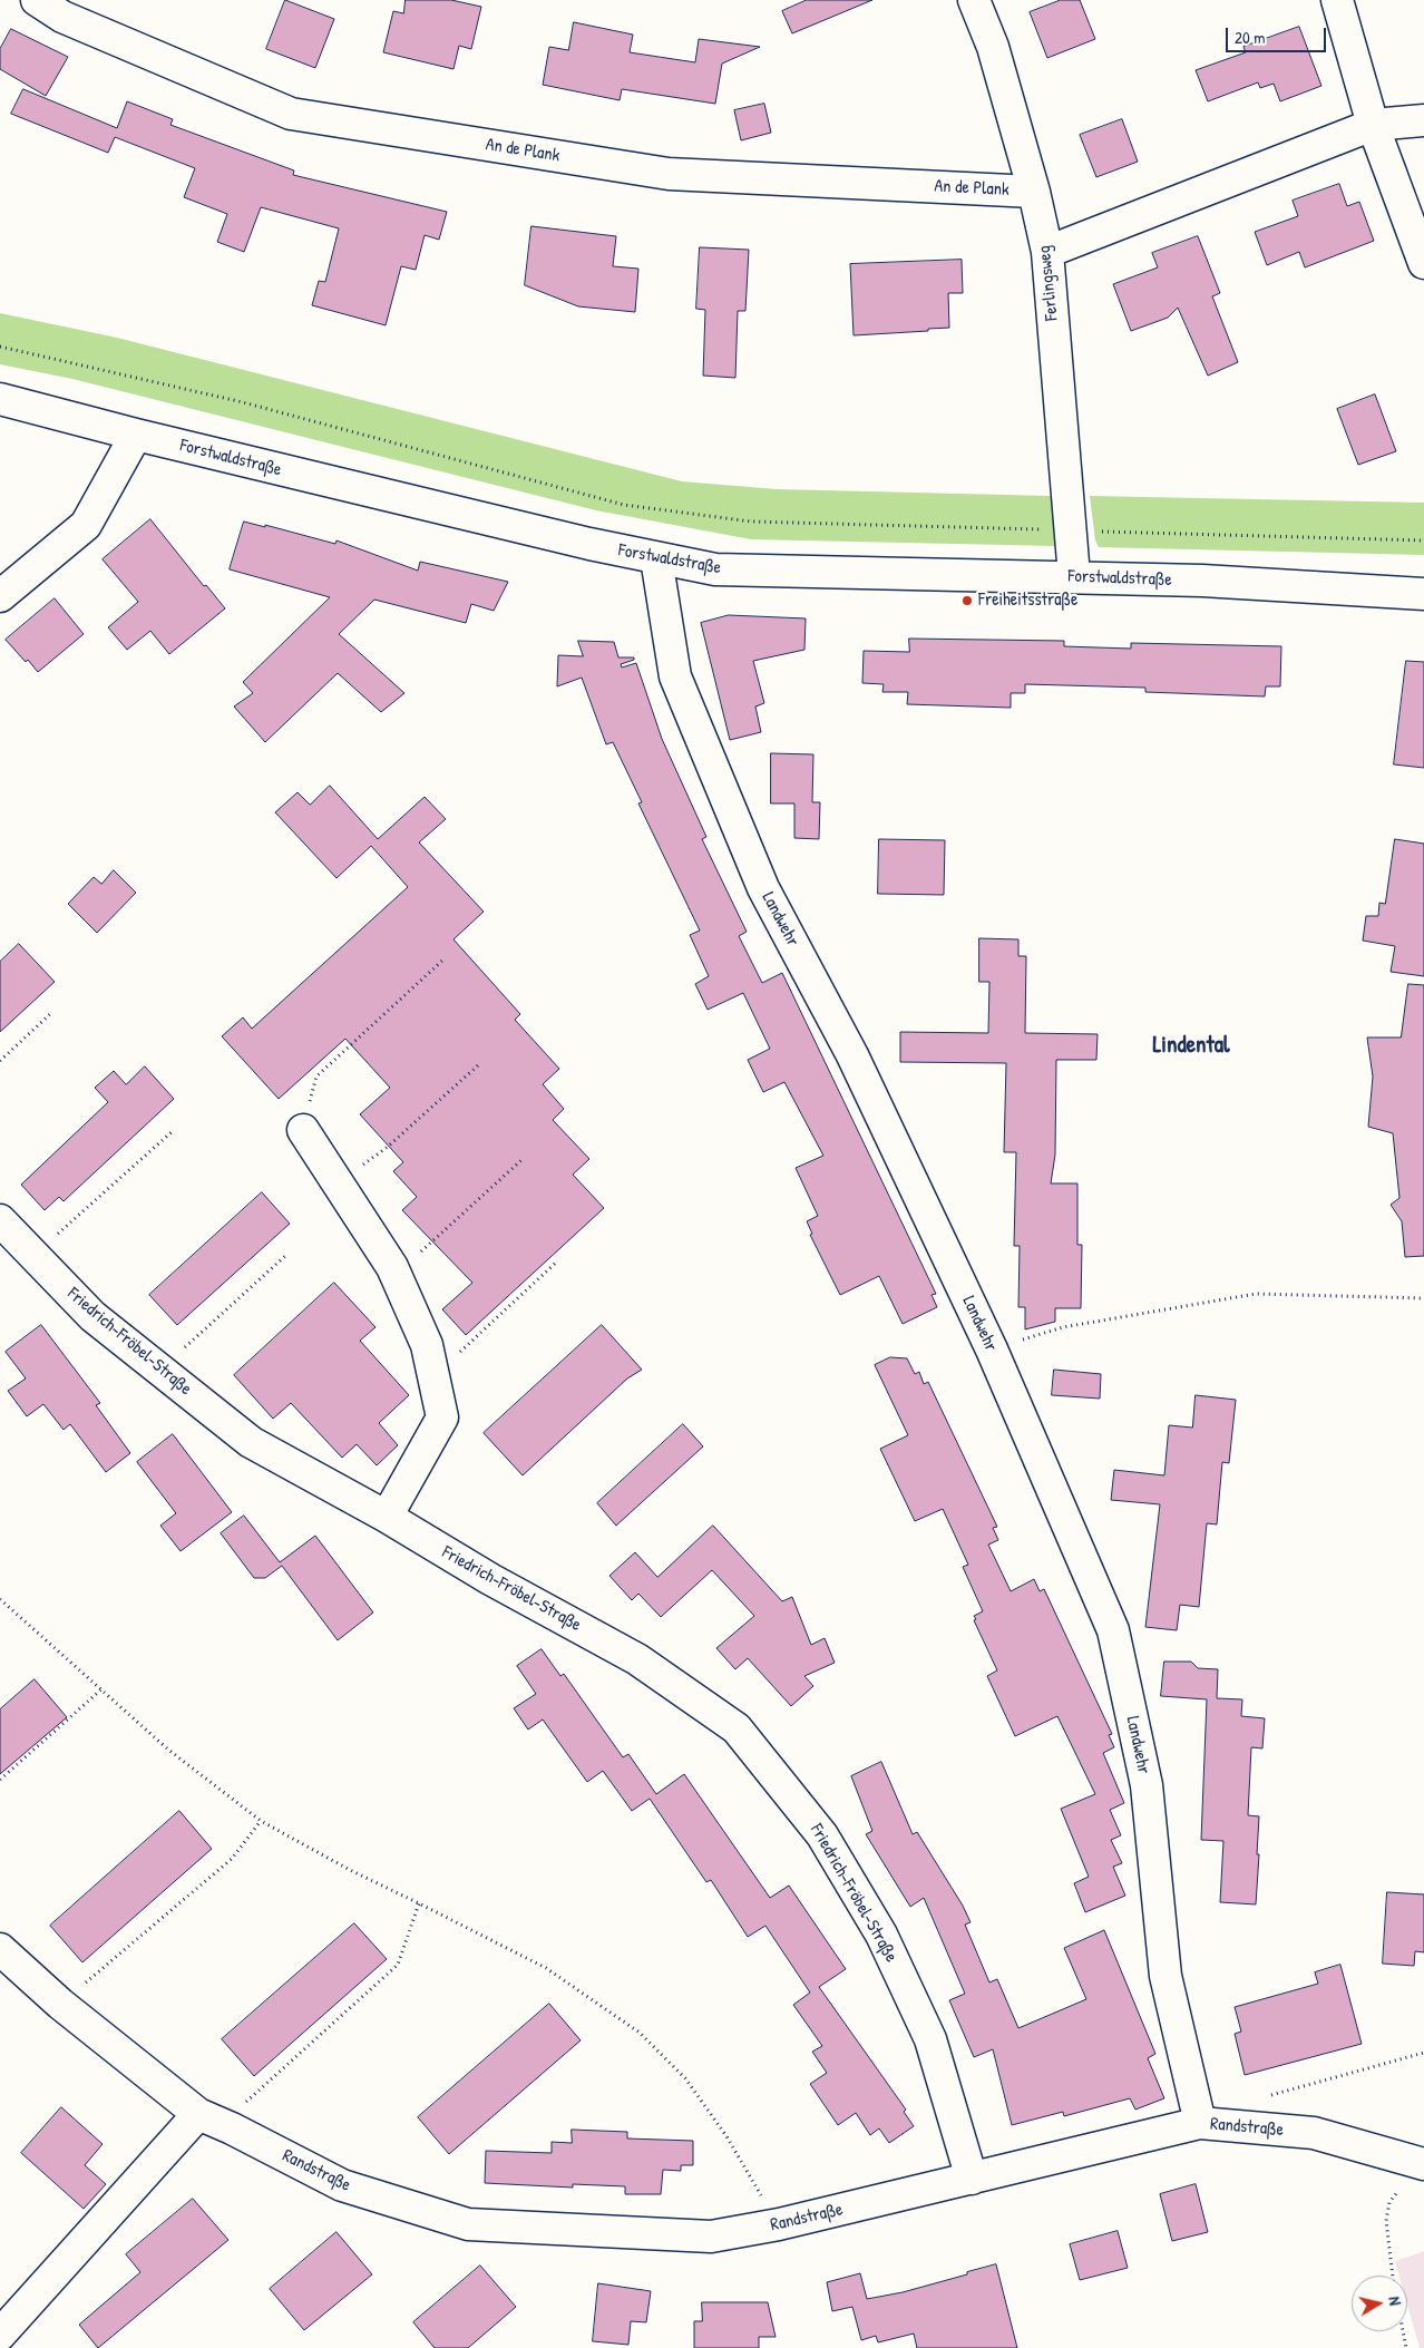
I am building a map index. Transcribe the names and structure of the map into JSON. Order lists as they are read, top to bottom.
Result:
{
  "streets": {
    "street": [
      "An de Plank",
      "Ferlingsweg",
      "Forstwaldstraße",
      "Landwehr",
      "Friedrich-Fröbel-Straße",
      "Randstraße"
    ]
  },
  "crossings": [
    ["An de Plank", "Ferlingsweg"],
    ["Ferlingsweg", "Forstwaldstraße"],
    ["Forstwaldstraße", "Landwehr"],
    ["Landwehr", "Randstraße"],
    ["Friedrich-Fröbel-Straße", "Randstraße"]
  ],
  "districts": ["Lindental"],
  "places": ["Freiheitsstraße"],
  "scale_bar": "20 m",
  "north": "right"
}
